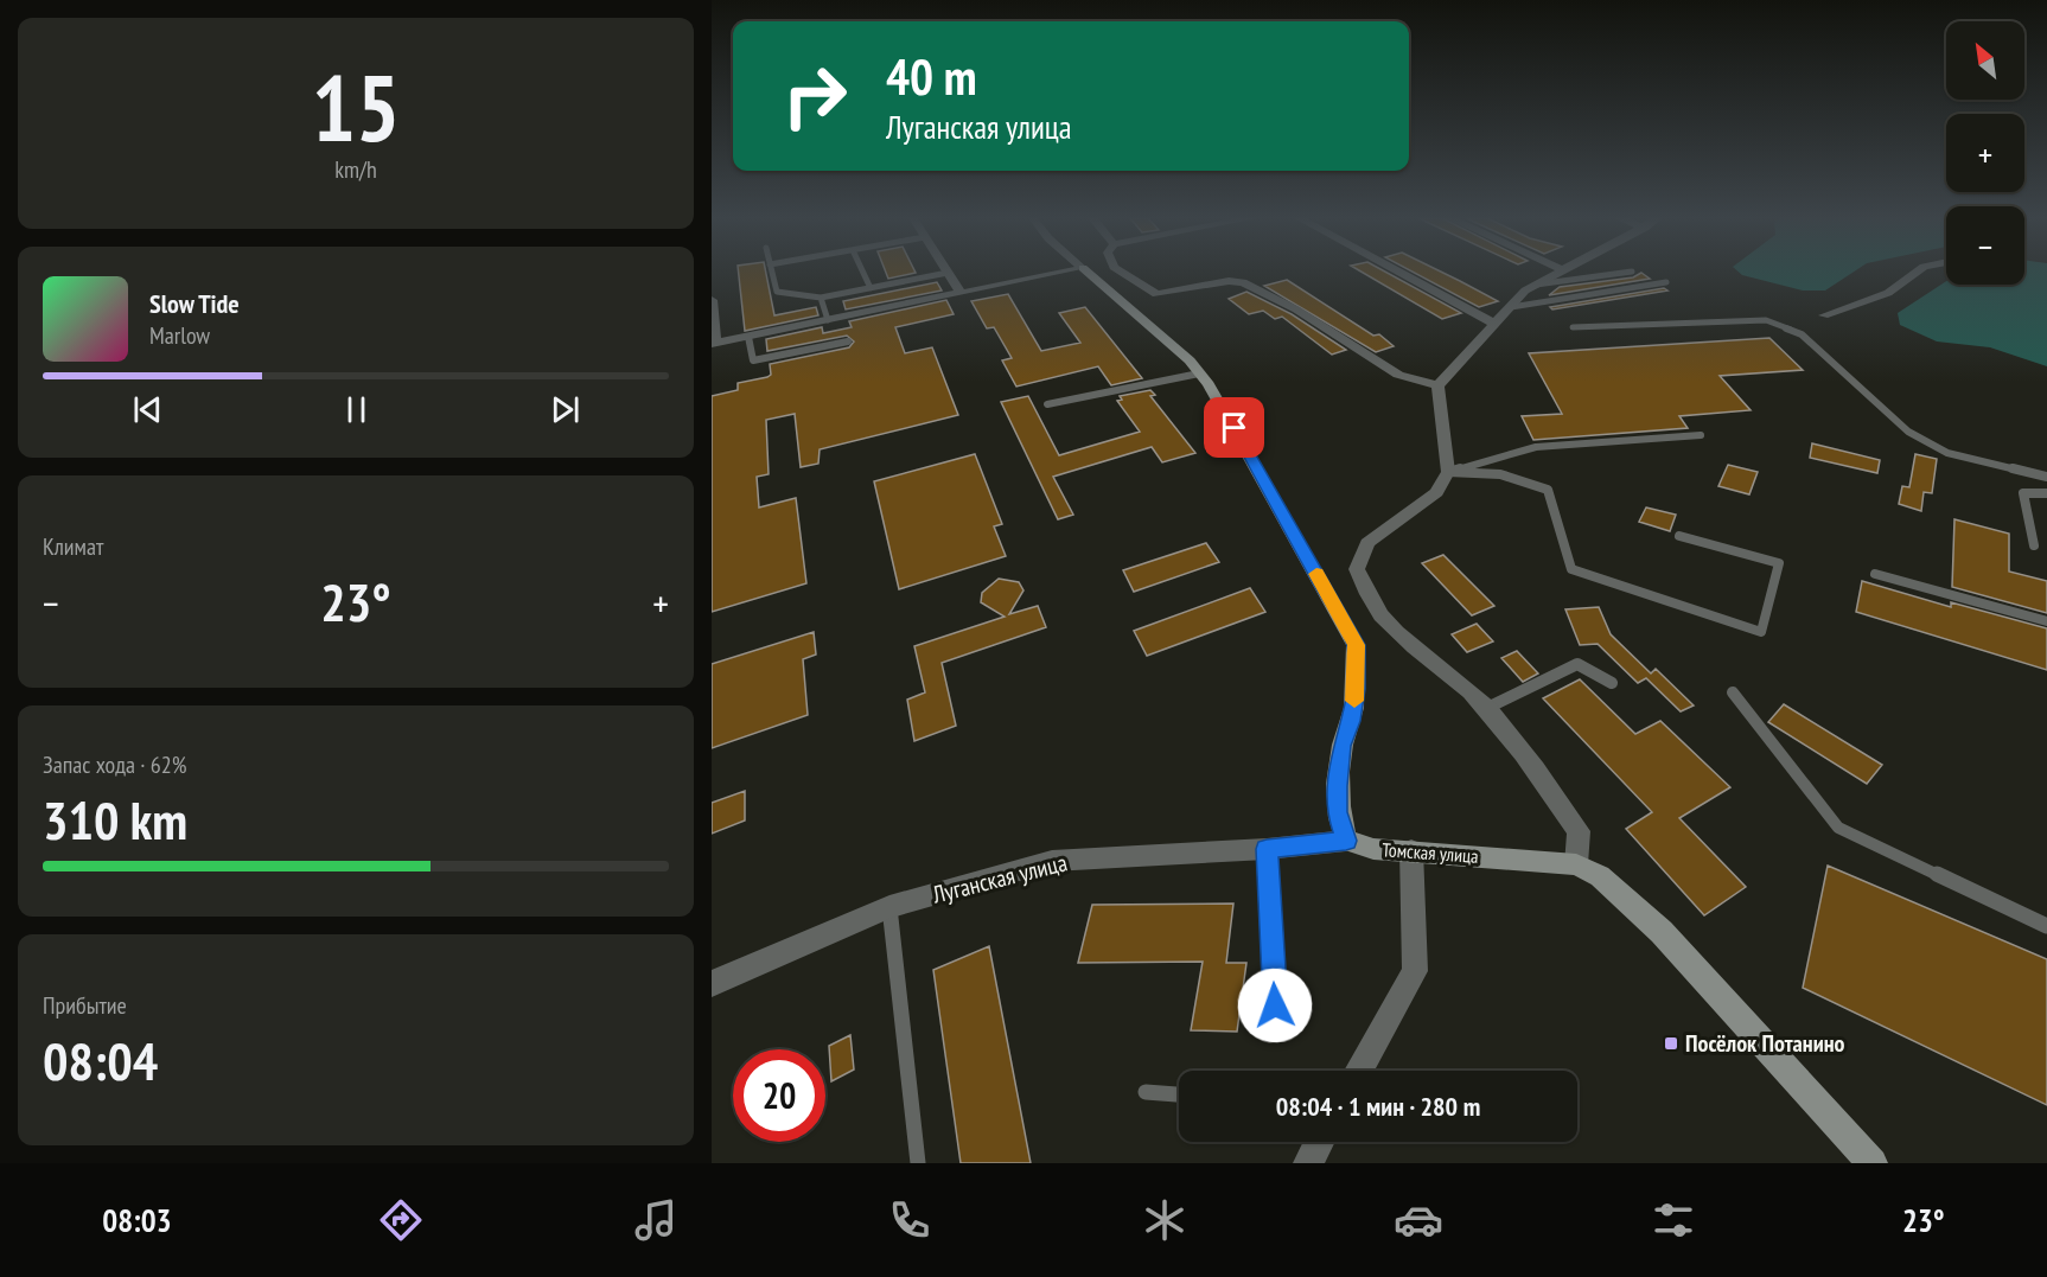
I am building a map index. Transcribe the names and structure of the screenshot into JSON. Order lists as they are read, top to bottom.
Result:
{
  "streets": {
    "street": ["Томская улица", "Луганская улица"]
  },
  "crossings": [
    ["Томская улица", "Луганская улица"]
  ],
  "places": {
    "transit": ["Посёлок Потанино"]
  },
  "north": "top left",
  "page": {
    "tile": [
      ["15", "km/h"],
      "Климат",
      ["Запас хода · 62%", "310 km"],
      ["Прибытие", "08:04"]
    ],
    "map_buttons": ["+", "−"],
    "turn": ["40 m", "Луганская улица"],
    "song": ["Slow Tide", "Marlow"],
    "heat": ["−", "23°", "+"],
    "limit": "20",
    "trip": "08:04 · 1 мин · 280 m",
    "tabs": ["08:03", "23°"]
  }
}
